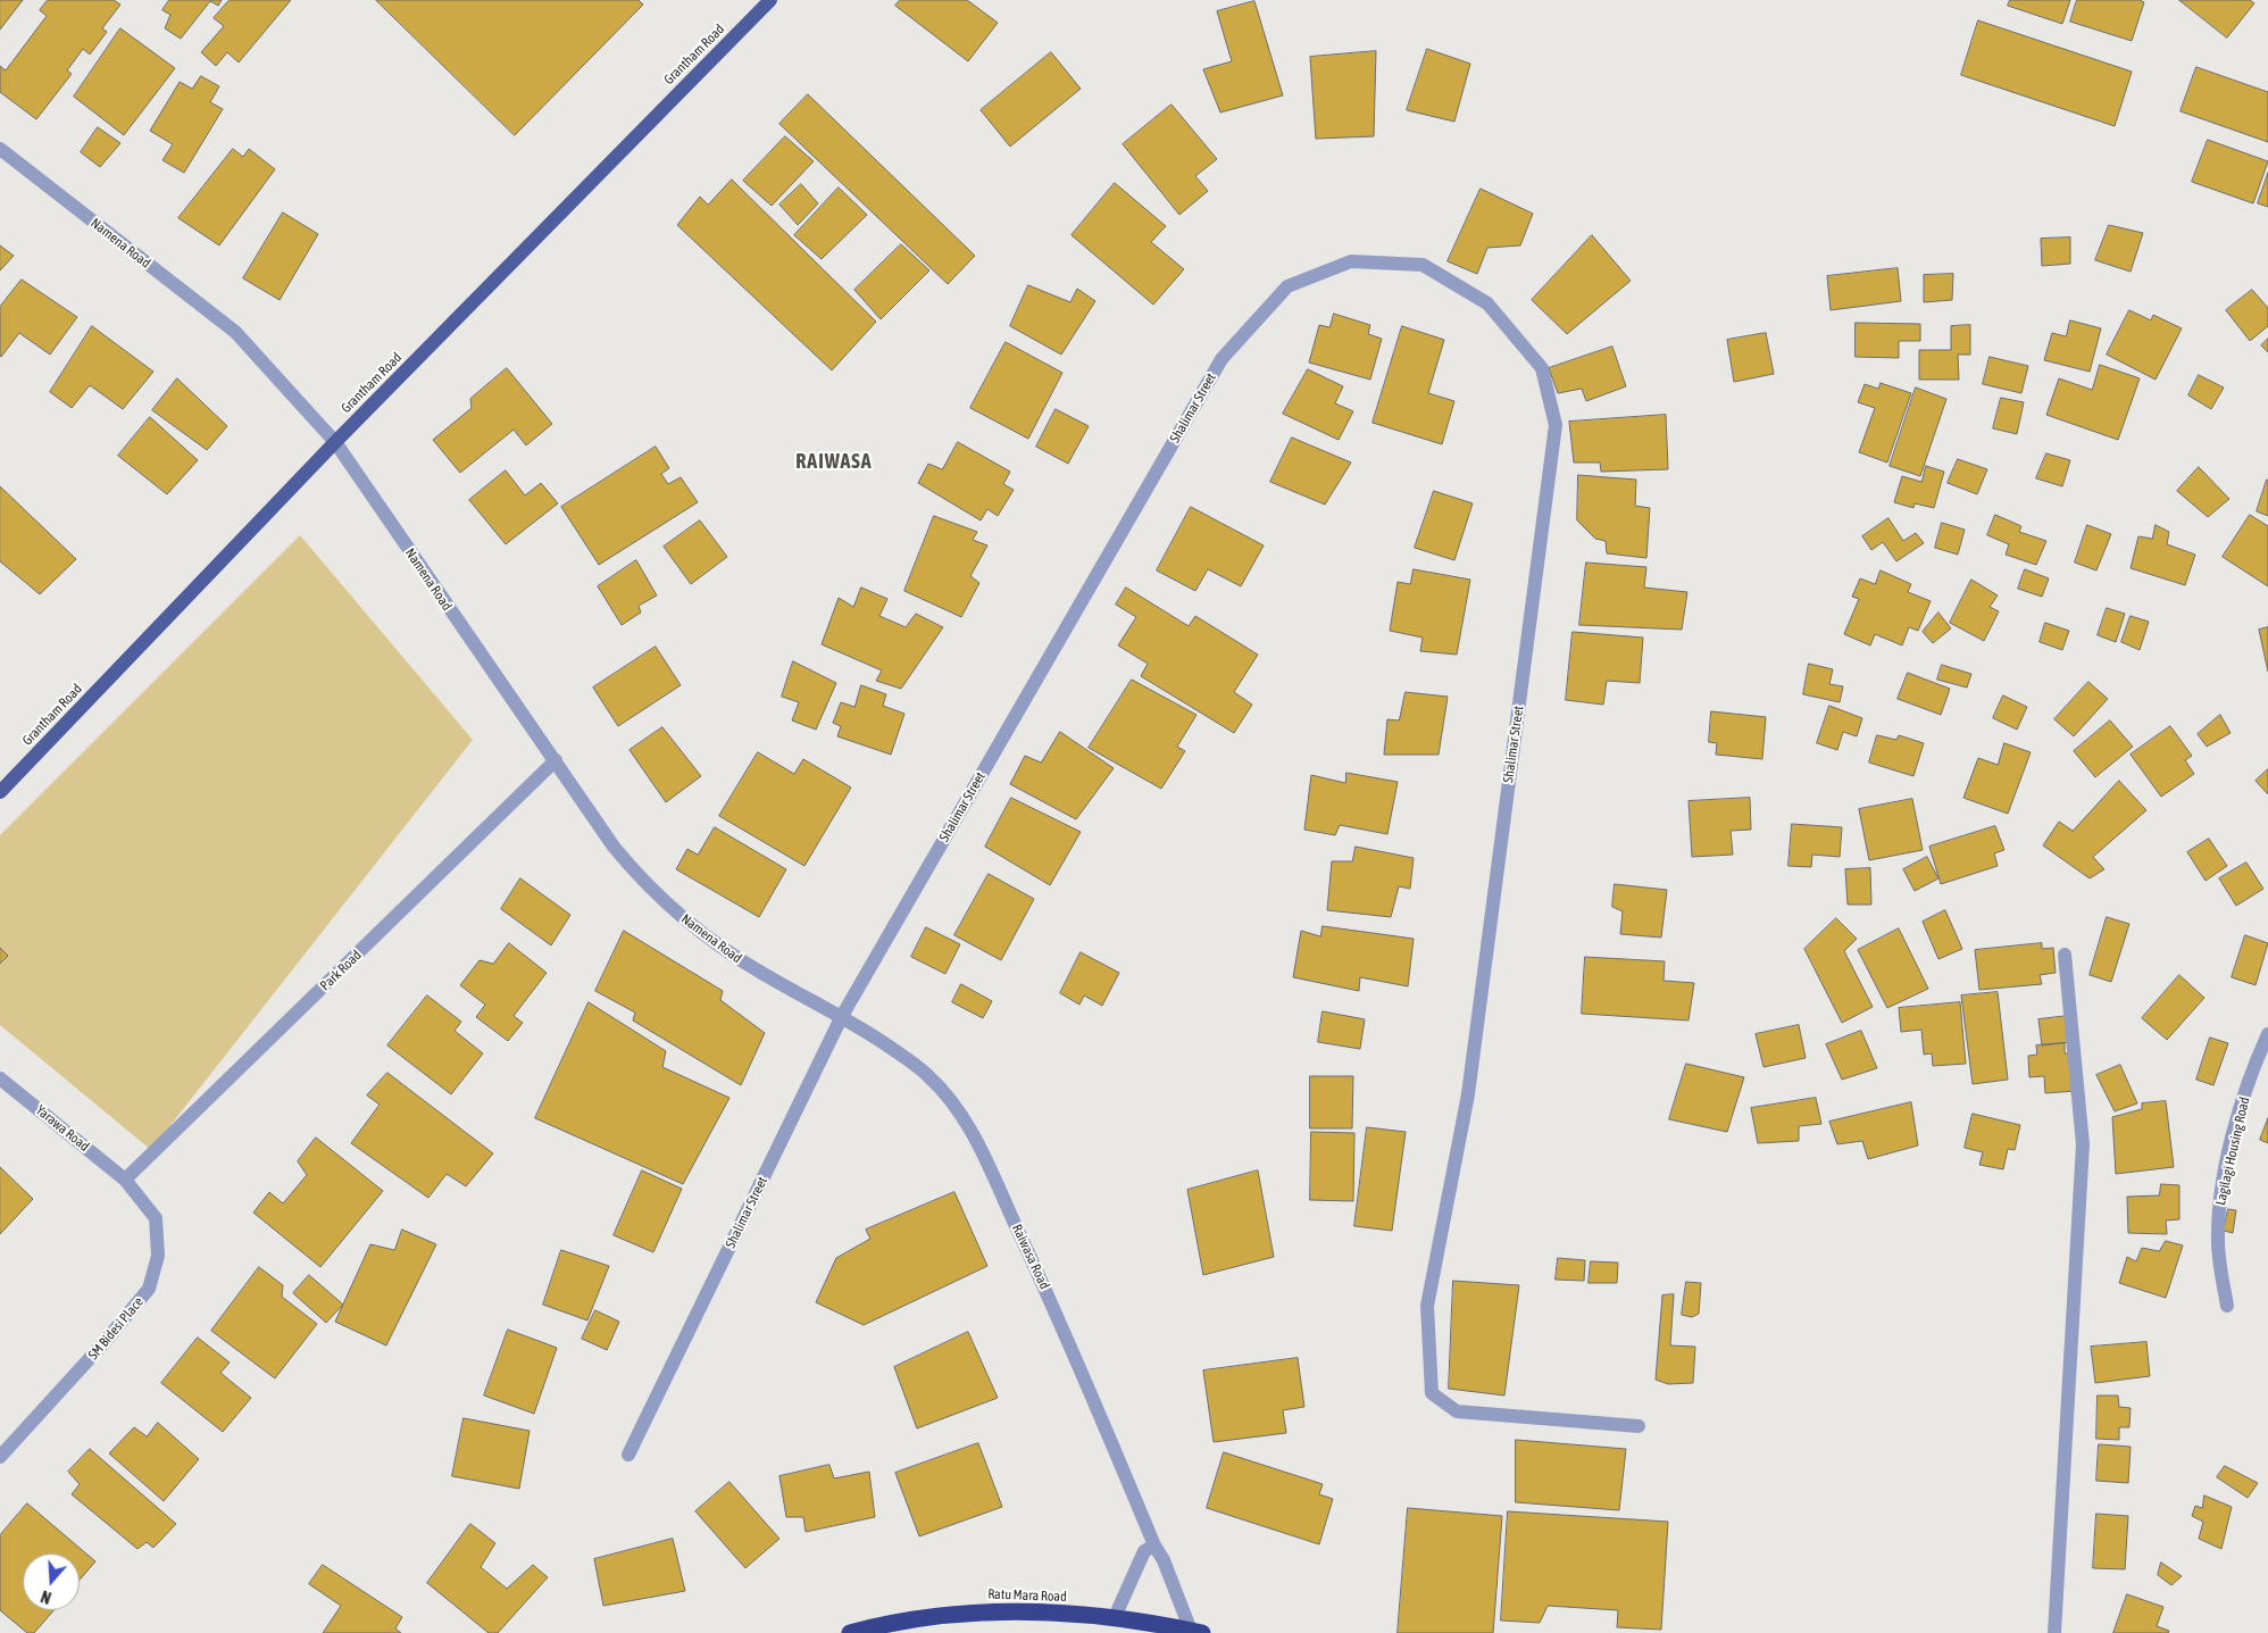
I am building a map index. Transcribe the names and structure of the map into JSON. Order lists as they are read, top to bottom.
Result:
{
  "streets": {
    "highway": ["Ratu Mara Road"],
    "main road": ["Grantham Road"],
    "street": [
      "Namena Road",
      "Shalimar Street",
      "Park Road",
      "Yarawa Road",
      "Lagilagi Housing Road",
      "Raiwasa Road",
      "SM Bidesi Place"
    ]
  },
  "crossings": [
    ["Grantham Road", "Namena Road"],
    ["Namena Road", "Shalimar Street"],
    ["Namena Road", "Park Road"],
    ["Namena Road", "Raiwasa Road"],
    ["Shalimar Street", "Raiwasa Road"],
    ["Park Road", "Yarawa Road"],
    ["Park Road", "SM Bidesi Place"],
    ["Yarawa Road", "SM Bidesi Place"],
    ["Raiwasa Road", "Ratu Mara Road"]
  ],
  "districts": ["RAIWASA"],
  "north": "bottom"
}
